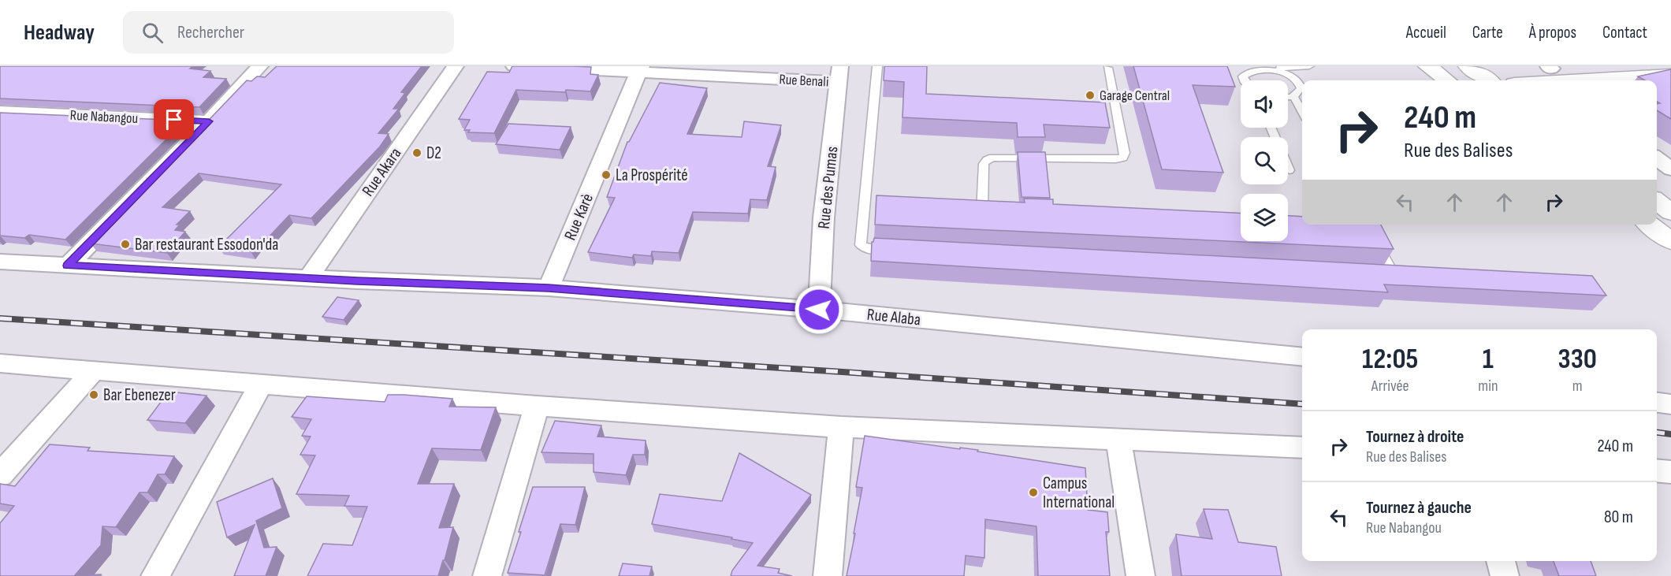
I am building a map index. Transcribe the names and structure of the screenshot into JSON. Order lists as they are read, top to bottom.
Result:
{
  "streets": {
    "street": [
      "Rue Benali",
      "Rue Nabangou",
      "Rue Akara",
      "Rue des Pumas",
      "Rue Karè",
      "Rue Alaba"
    ]
  },
  "crossings": [
    ["Rue Benali", "Rue des Pumas"],
    ["Rue Benali", "Rue Karè"],
    ["Rue Akara", "Rue Alaba"],
    ["Rue des Pumas", "Rue Alaba"],
    ["Rue Karè", "Rue Alaba"]
  ],
  "places": [
    "Garage Central",
    "D2",
    "La Prospérité",
    "Bar restaurant Essodon'da",
    "Bar Ebenezer",
    "Campus International"
  ],
  "page": {
    "header": "Headway",
    "search": "Rechercher",
    "nav": [
      "Accueil",
      "Carte",
      "À propos",
      "Contact"
    ],
    "turn": ["240 m", "Rue des Balises"],
    "eta": [
      "12:05",
      "Arrivée",
      "1",
      "min",
      "330",
      "m"
    ],
    "list": [
      {
        "name": "Tournez à droite",
        "note": "Rue des Balises",
        "value": "240 m"
      },
      {
        "name": "Tournez à gauche",
        "note": "Rue Nabangou",
        "value": "80 m"
      }
    ]
  }
}
